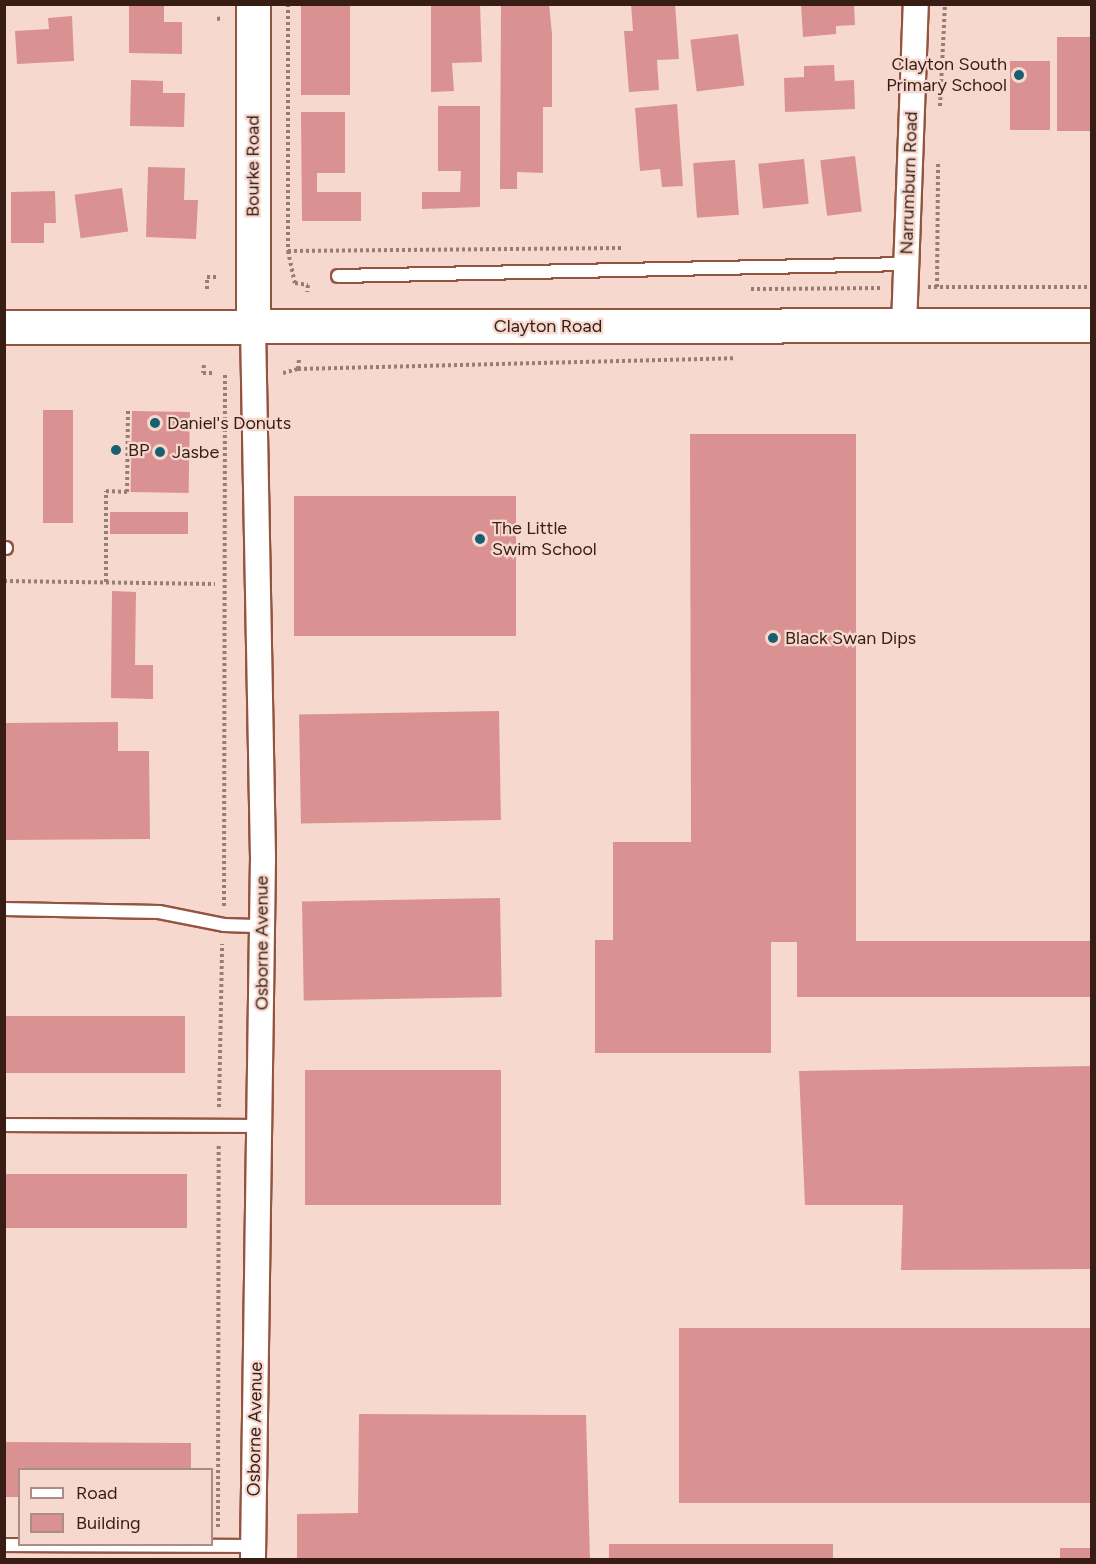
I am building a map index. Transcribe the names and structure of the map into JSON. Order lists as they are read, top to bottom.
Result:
{
  "streets": {
    "main road": ["Bourke Road", "Clayton Road"],
    "street": ["Narrumburn Road", "Osborne Avenue"]
  },
  "crossings": [
    ["Bourke Road", "Clayton Road"],
    ["Bourke Road", "Osborne Avenue"],
    ["Narrumburn Road", "Clayton Road"],
    ["Clayton Road", "Osborne Avenue"]
  ],
  "places": [
    "Clayton South Primary School",
    "Daniel's Donuts",
    "BP",
    "Jasbe",
    "The Little Swim School",
    "Black Swan Dips"
  ],
  "legend": ["Road", "Building"]
}
